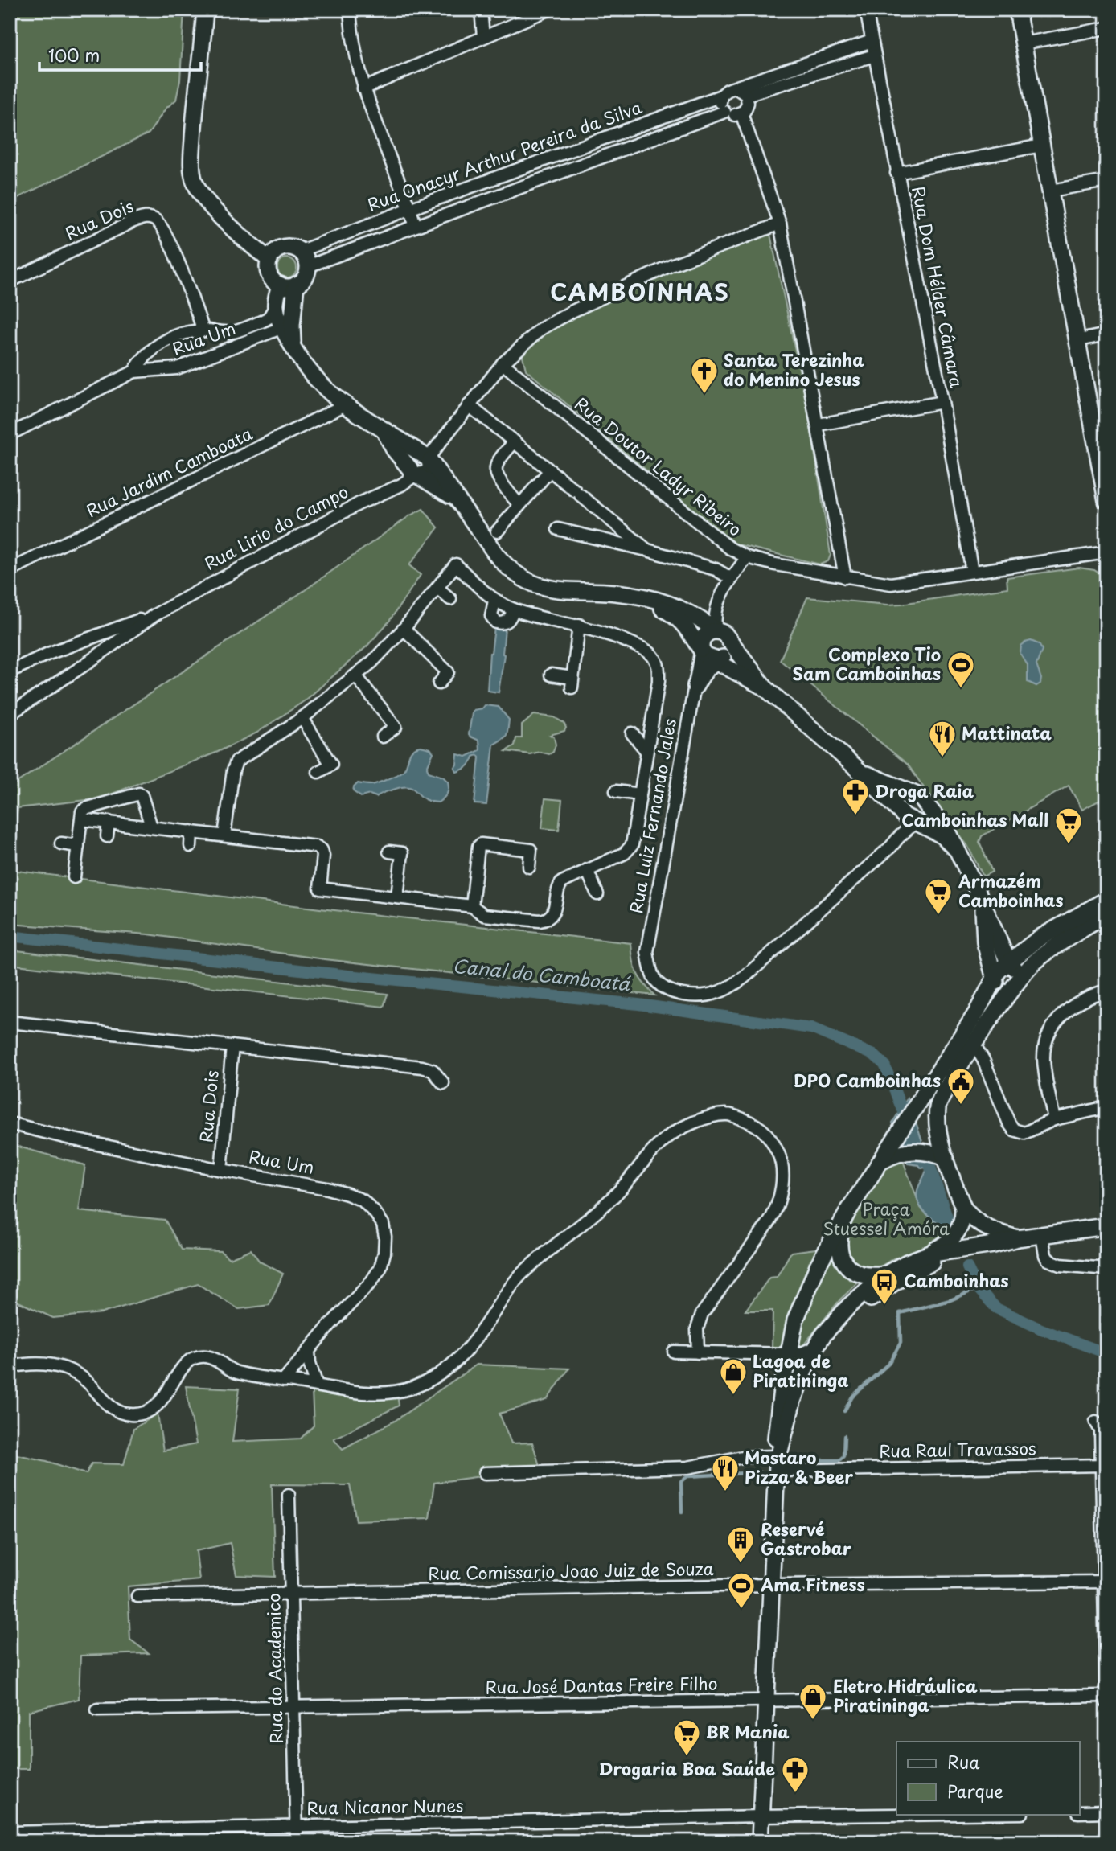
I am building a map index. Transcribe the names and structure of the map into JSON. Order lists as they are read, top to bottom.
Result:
{
  "streets": {
    "street": [
      "Rua Onacyr Arthur Pereira da Silva",
      "Rua Dois",
      "Rua Dom Hélder Câmara",
      "Rua Um",
      "Rua Doutor Ladyr Ribeiro",
      "Rua Jardim Camboata",
      "Rua Lirio do Campo",
      "Rua Luiz Fernando Jales",
      "Rua Raul Travassos",
      "Rua Comissario Joao Juiz de Souza",
      "Rua do Academico",
      "Rua José Dantas Freire Filho",
      "Rua Nicanor Nunes"
    ]
  },
  "crossings": [
    ["Rua Dois", "Rua Um"],
    ["Rua Dom Hélder Câmara", "Rua Doutor Ladyr Ribeiro"],
    ["Rua Comissario Joao Juiz de Souza", "Rua do Academico"],
    ["Rua do Academico", "Rua José Dantas Freire Filho"],
    ["Rua do Academico", "Rua Nicanor Nunes"]
  ],
  "districts": ["CAMBOINHAS"],
  "water": ["Canal do Camboatá"],
  "parks": ["Praça Stuessel Amóra"],
  "places": {
    "church": ["Santa Terezinha do Menino Jesus"],
    "sports": ["Complexo Tio Sam Camboinhas", "Ama Fitness"],
    "restaurant": ["Mattinata", "Mostaro Pizza & Beer"],
    "pharmacy": ["Droga Raia", "Drogaria Boa Saúde"],
    "supermarket": ["Camboinhas Mall", "Armazém Camboinhas", "BR Mania"],
    "public building": ["DPO Camboinhas"],
    "bus stop": ["Camboinhas"],
    "shop": ["Lagoa de Piratininga", "Eletro Hidráulica Piratininga"],
    "building": ["Reservé Gastrobar"]
  },
  "legend": ["Rua", "Parque"],
  "scale_bar": "100 m"
}
